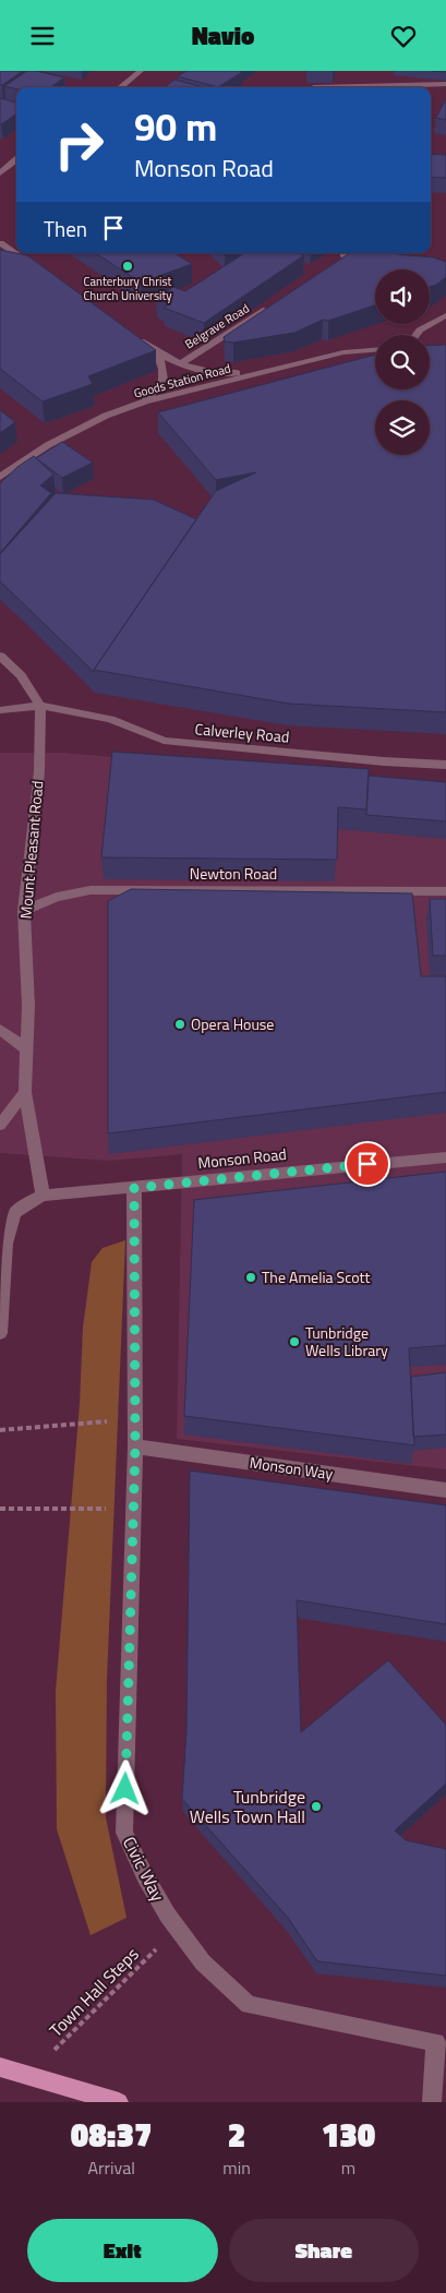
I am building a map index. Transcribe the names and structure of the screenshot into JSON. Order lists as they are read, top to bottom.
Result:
{
  "streets": {
    "street": [
      "Belgrave Road",
      "Goods Station Road",
      "Calverley Road",
      "Mount Pleasant Road",
      "Newton Road",
      "Monson Road",
      "Monson Way",
      "Civic Way"
    ],
    "path": ["Town Hall Steps"]
  },
  "crossings": [
    ["Calverley Road", "Mount Pleasant Road"],
    ["Mount Pleasant Road", "Newton Road"],
    ["Mount Pleasant Road", "Monson Road"],
    ["Monson Road", "Civic Way"],
    ["Monson Way", "Civic Way"],
    ["Civic Way", "Town Hall Steps"]
  ],
  "places": [
    "Canterbury Christ Church University",
    "Opera House",
    "The Amelia Scott",
    "Tunbridge Wells Library",
    "Tunbridge Wells Town Hall"
  ],
  "page": {
    "header": "Navio",
    "turn": ["90 m", "Monson Road"],
    "then": "Then",
    "eta": [
      "08:37",
      "Arrival",
      "2",
      "min",
      "130",
      "m"
    ],
    "buttons": ["Exit", "Share"]
  }
}
